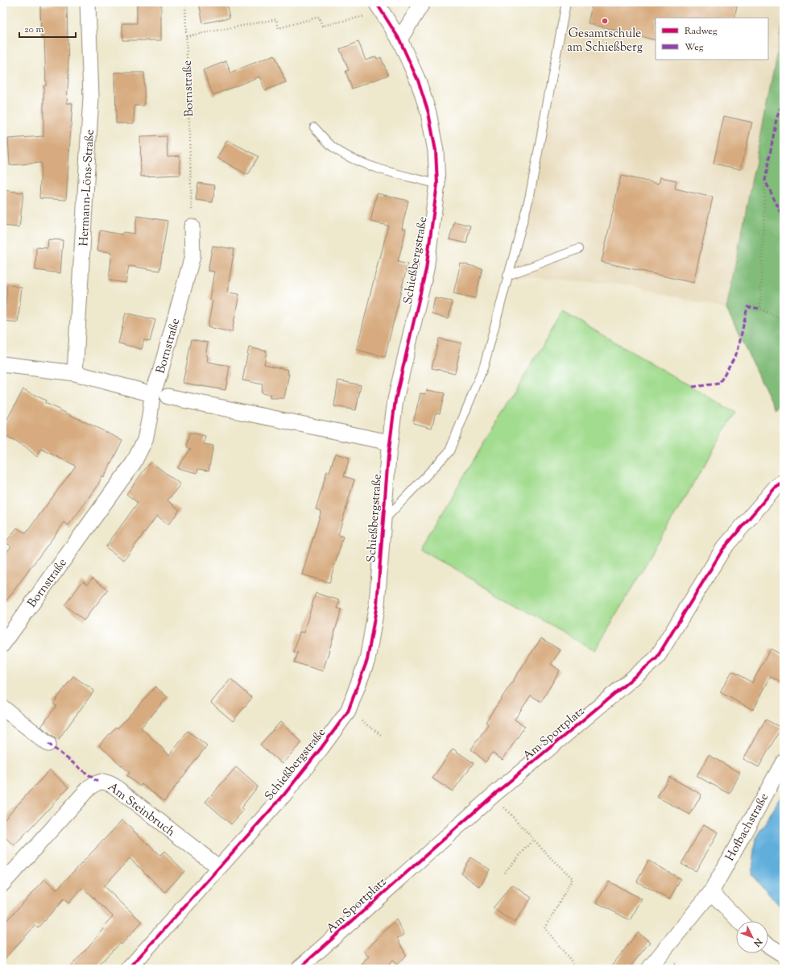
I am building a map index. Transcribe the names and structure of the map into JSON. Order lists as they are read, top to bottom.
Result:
{
  "streets": {
    "street": [
      "Bornstraße",
      "Hermann-Löns-Straße",
      "Schießbergstraße",
      "Am Sportplatz",
      "Am Steinbruch",
      "Hofbachstraße"
    ]
  },
  "crossings": [
    ["Schießbergstraße", "Am Steinbruch"]
  ],
  "places": ["Gesamtschule am Schießberg"],
  "legend": ["Radweg", "Weg"],
  "scale_bar": "20 m",
  "north": "bottom right"
}
